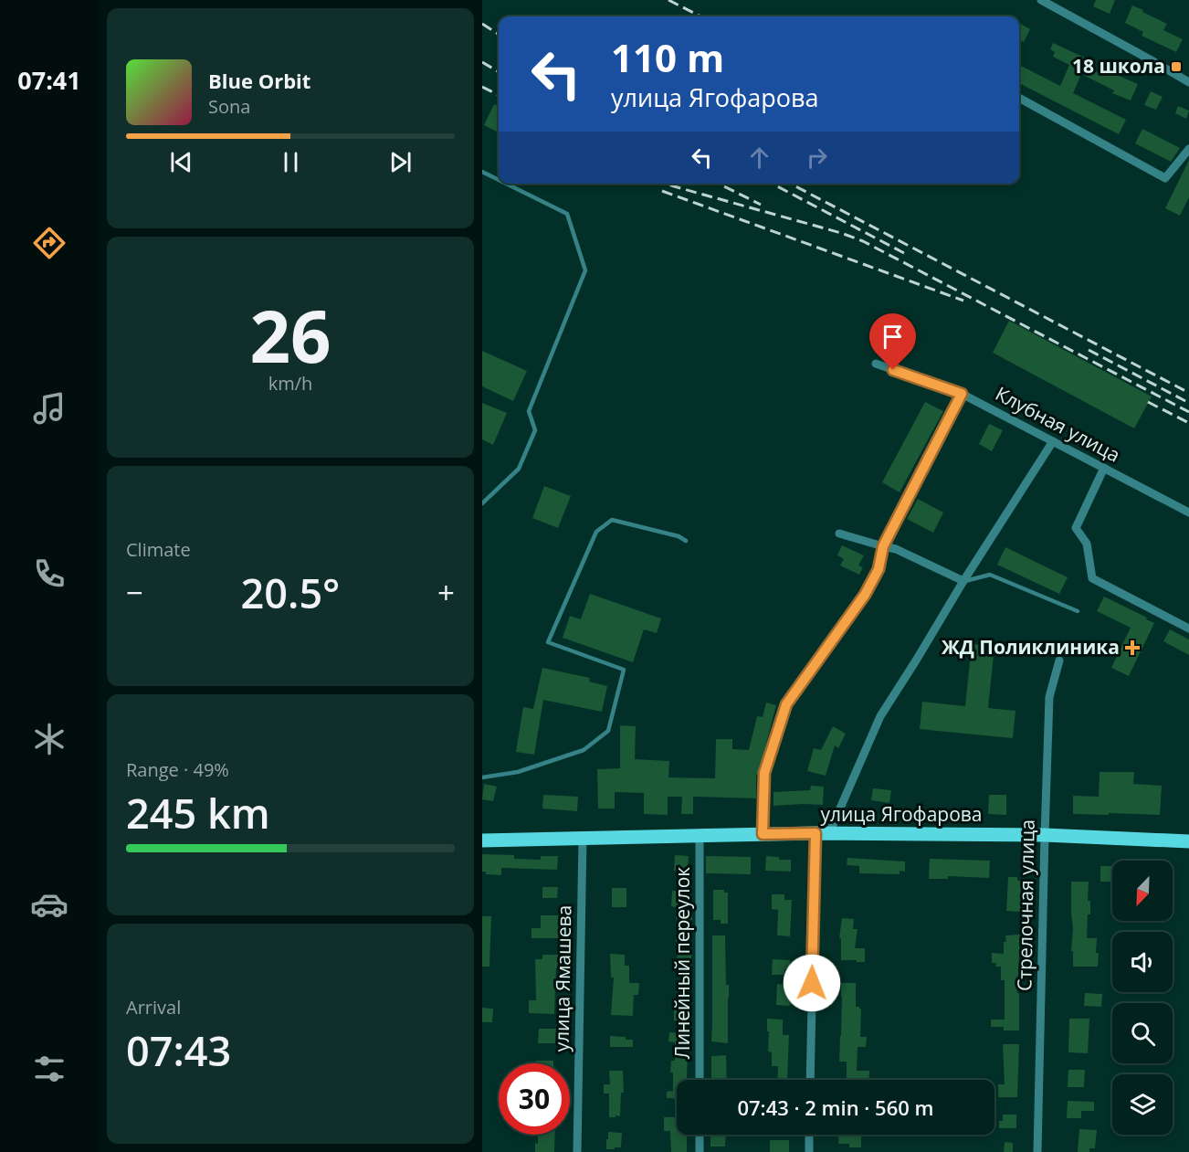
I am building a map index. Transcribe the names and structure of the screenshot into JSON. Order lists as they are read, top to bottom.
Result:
{
  "streets": {
    "main road": ["улица Ягофарова"],
    "street": [
      "Клубная улица",
      "Стрелочная улица",
      "Линейный переулок",
      "улица Ямашева"
    ]
  },
  "crossings": [
    ["улица Ягофарова", "Стрелочная улица"],
    ["улица Ягофарова", "Линейный переулок"],
    ["улица Ягофарова", "улица Ямашева"]
  ],
  "places": {
    "transit": ["18 школа"],
    "health": ["ЖД Поликлиника"]
  },
  "north": "bottom left",
  "page": {
    "tabs": "07:41",
    "turn": ["110 m", "улица Ягофарова"],
    "song": ["Blue Orbit", "Sona"],
    "tile": [
      ["26", "km/h"],
      "Climate",
      ["Range · 49%", "245 km"],
      ["Arrival", "07:43"]
    ],
    "heat": ["−", "20.5°", "+"],
    "limit": "30",
    "trip": "07:43 · 2 min · 560 m"
  }
}
